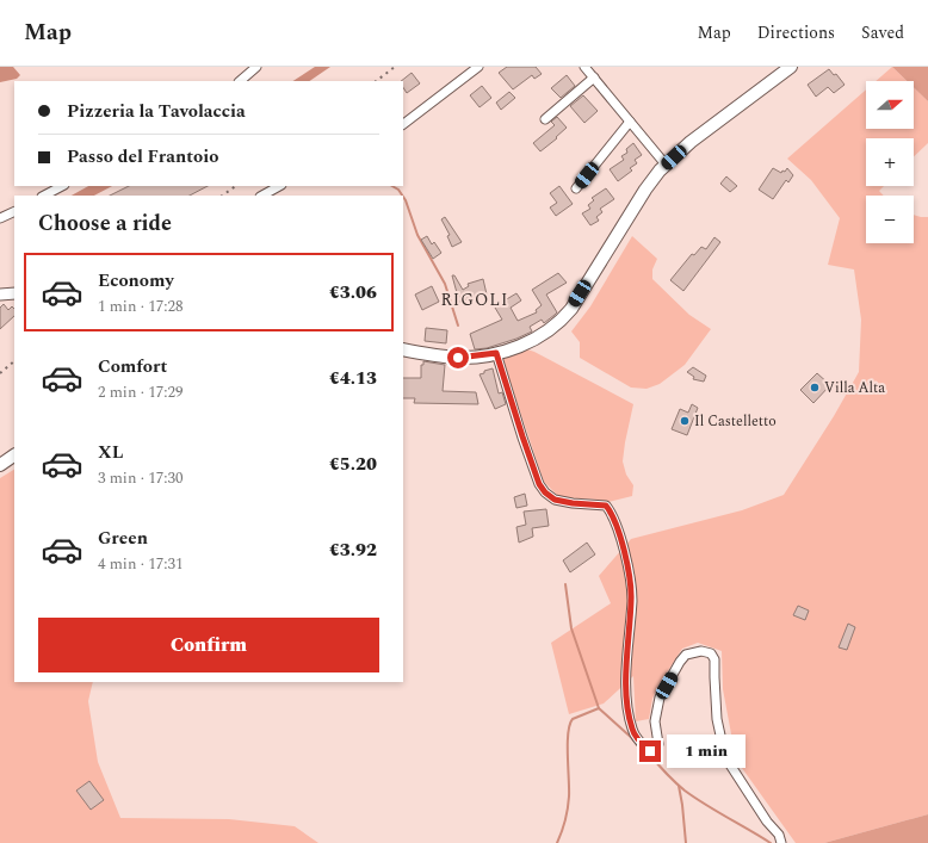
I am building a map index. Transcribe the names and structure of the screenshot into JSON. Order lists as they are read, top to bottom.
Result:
{
  "districts": ["RIGOLI"],
  "places": ["Villa Alta", "Il Castelletto"],
  "north": "right",
  "page": {
    "header": "Map",
    "nav": ["Map", "Directions", "Saved"],
    "map_buttons": ["+", "−"],
    "banner": ["Pizzeria la Tavolaccia", "Passo del Frantoio"],
    "heading": "Choose a ride",
    "list": [
      {
        "name": "Economy",
        "note": "1 min · 17:28",
        "value": "€3.06"
      },
      {
        "name": "Comfort",
        "note": "2 min · 17:29",
        "value": "€4.13"
      },
      {
        "name": "XL",
        "note": "3 min · 17:30",
        "value": "€5.20"
      },
      {
        "name": "Green",
        "note": "4 min · 17:31",
        "value": "€3.92"
      }
    ],
    "buttons": "Confirm",
    "bubble": "1 min"
  }
}
